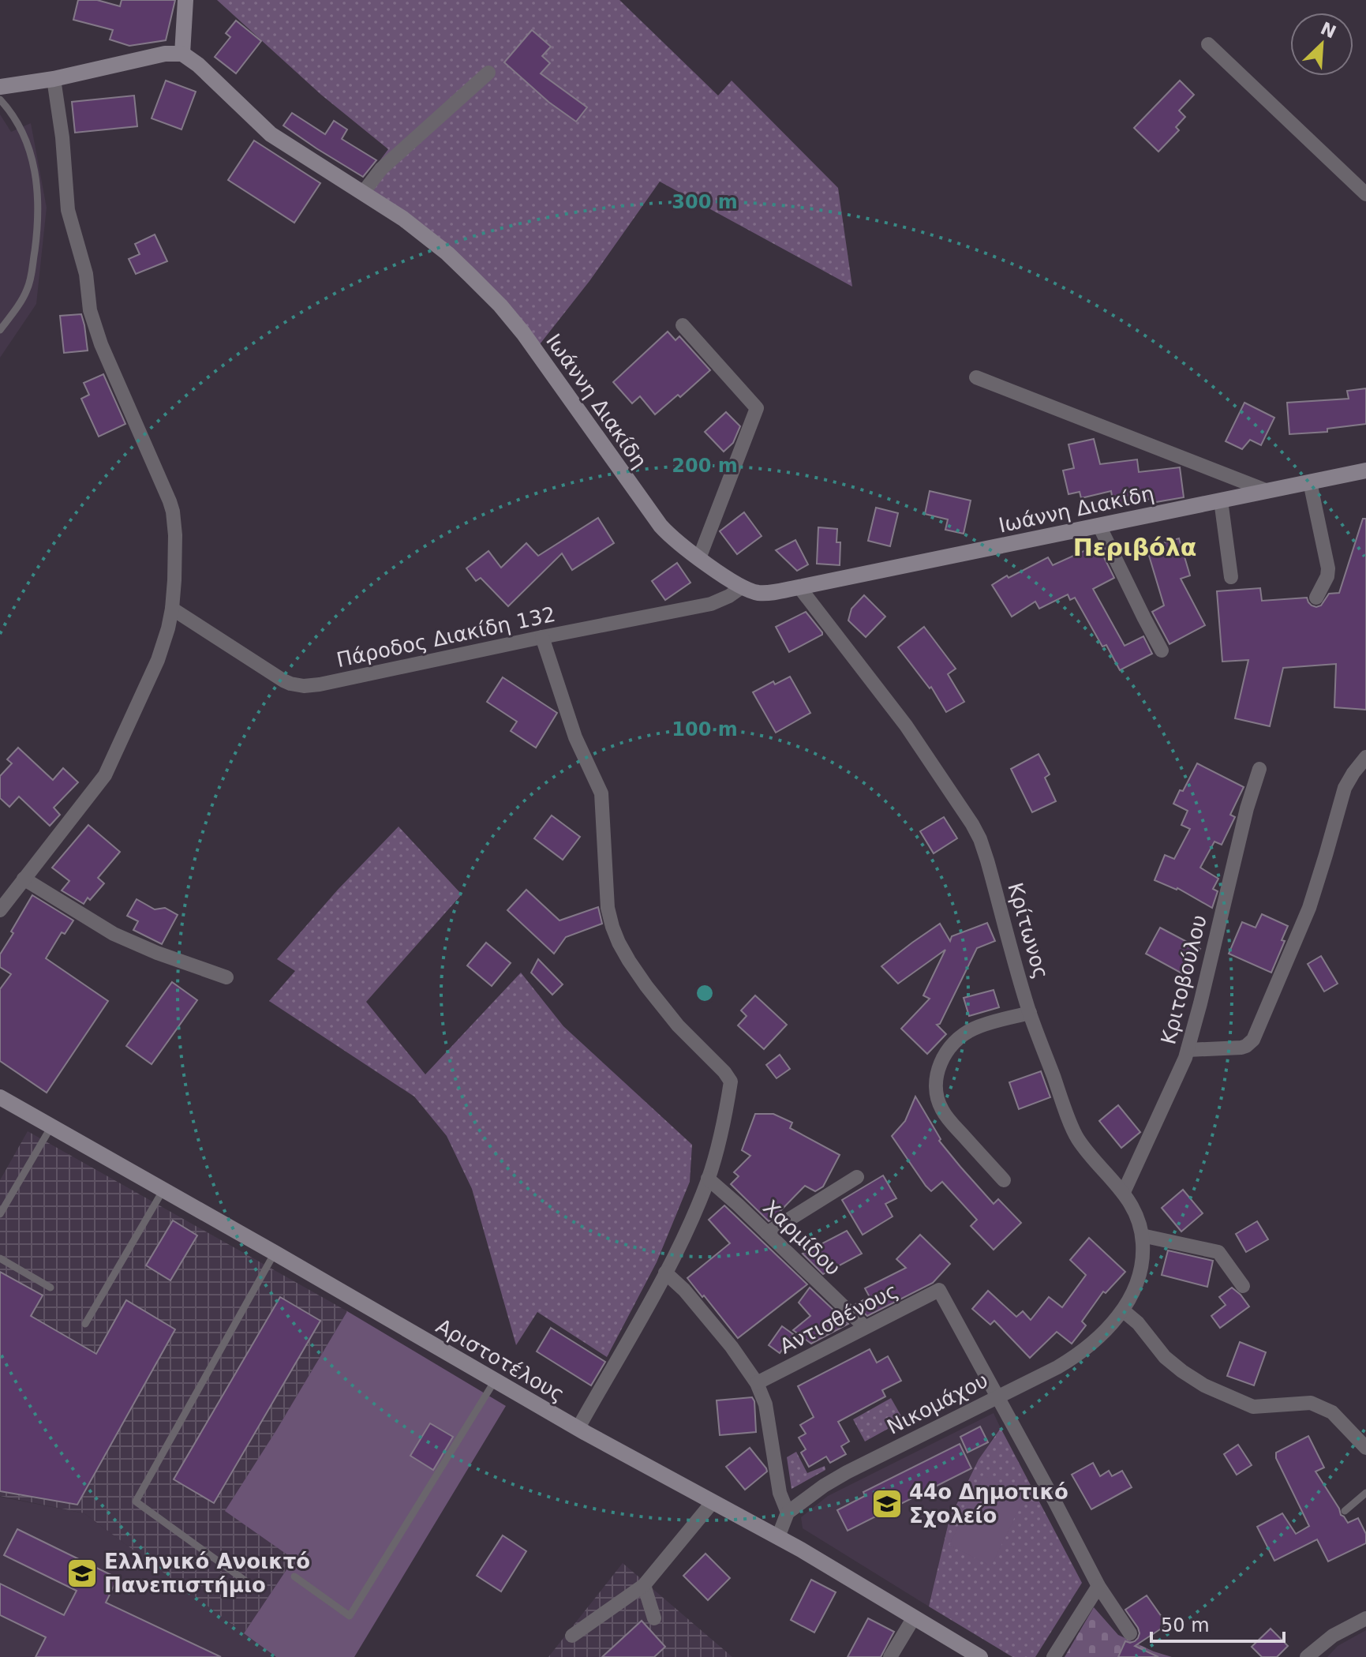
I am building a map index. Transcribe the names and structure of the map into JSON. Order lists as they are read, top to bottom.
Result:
{
  "streets": {
    "street": [
      "Ιωάννη Διακίδη",
      "Πάροδος Διακίδη 132",
      "Κρίτωνος",
      "Κριτοβούλου",
      "Χαρμίδου",
      "Αντισθένους",
      "Αριστοτέλους",
      "Νικομάχου"
    ]
  },
  "crossings": [
    ["Ιωάννη Διακίδη", "Πάροδος Διακίδη 132"],
    ["Ιωάννη Διακίδη", "Κρίτωνος"],
    ["Κρίτωνος", "Κριτοβούλου"],
    ["Κρίτωνος", "Νικομάχου"],
    ["Χαρμίδου", "Αντισθένους"],
    ["Αντισθένους", "Νικομάχου"]
  ],
  "districts": ["Περιβόλα"],
  "places": {
    "school or university": ["44ο Δημοτικό Σχολείο", "Ελληνικό Ανοικτό Πανεπιστήμιο"]
  },
  "scale_bar": "50 m",
  "north": "top right",
  "rings": ["300 m", "200 m", "100 m"]
}
